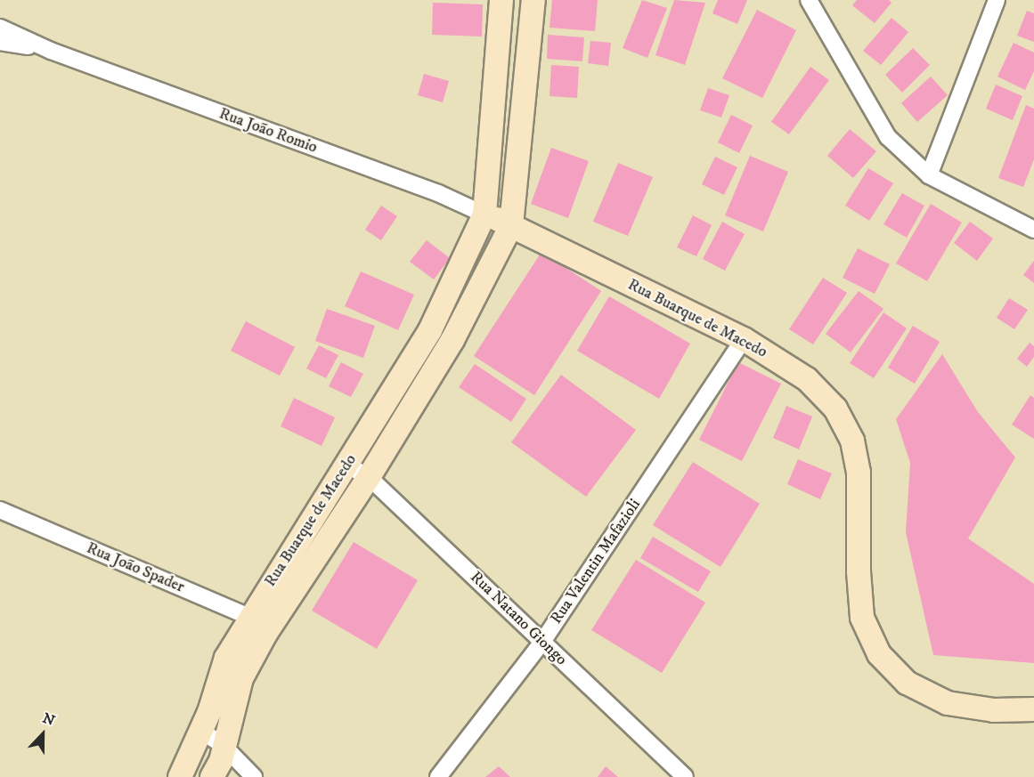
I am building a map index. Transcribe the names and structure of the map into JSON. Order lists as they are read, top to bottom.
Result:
{
  "streets": {
    "main road": ["Rua Buarque de Macedo"],
    "street": [
      "Rua João Romio",
      "Rua Valentin Mafazioli",
      "Rua João Spader",
      "Rua Natano Giongo"
    ]
  },
  "crossings": [
    ["Rua João Romio", "Rua Buarque de Macedo"],
    ["Rua Buarque de Macedo", "Rua Valentin Mafazioli"],
    ["Rua Buarque de Macedo", "Rua João Spader"],
    ["Rua Buarque de Macedo", "Rua Natano Giongo"],
    ["Rua Valentin Mafazioli", "Rua Natano Giongo"]
  ],
  "north": "top"
}
